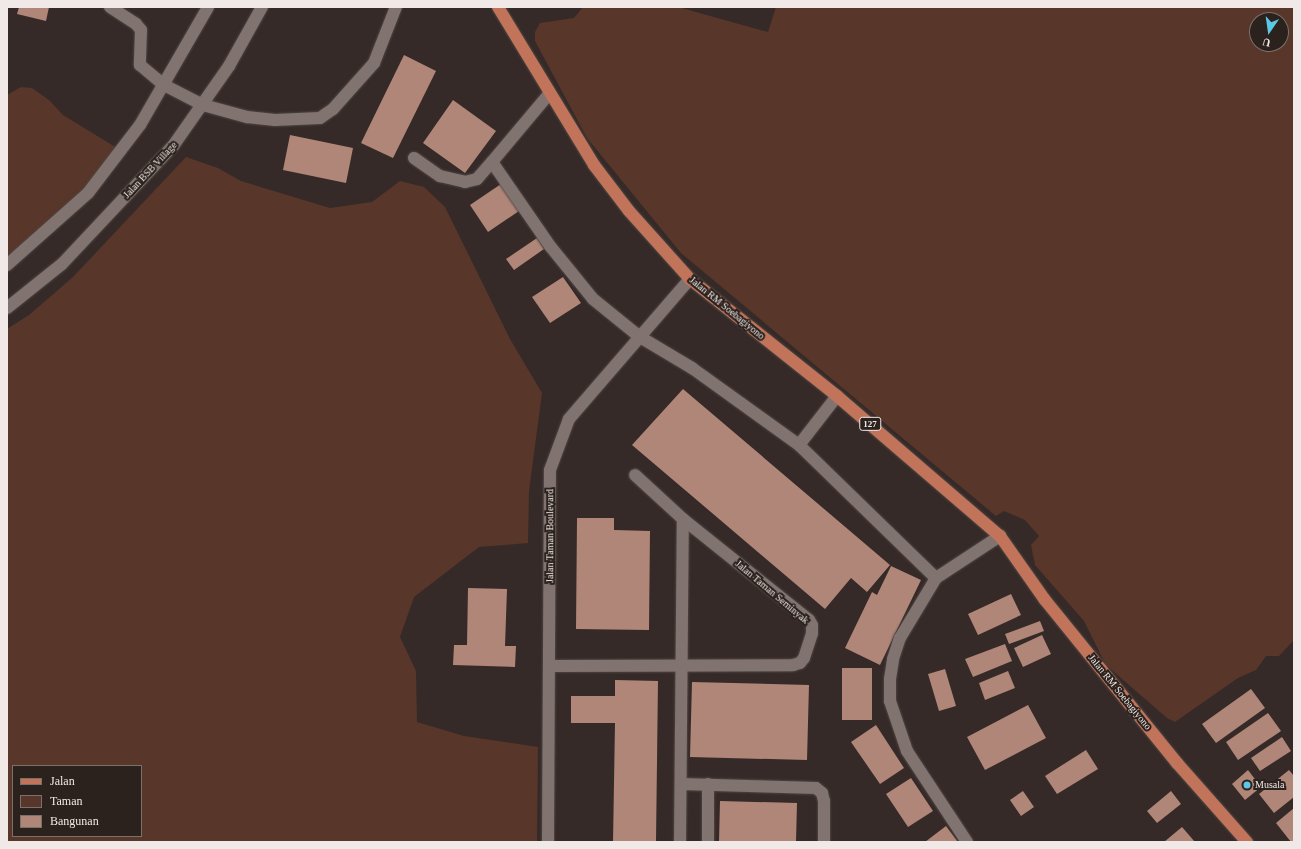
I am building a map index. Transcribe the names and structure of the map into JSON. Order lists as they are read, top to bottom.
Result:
{
  "streets": {
    "main road": ["Jalan RM Soebagiyono", "127"],
    "street": ["Jalan BSB Village", "Jalan Taman Boulevard", "Jalan Taman Seminyak"]
  },
  "crossings": [
    ["Jalan RM Soebagiyono", "Jalan Taman Boulevard"],
    ["Jalan Taman Boulevard", "Jalan Taman Seminyak"]
  ],
  "places": ["Musala"],
  "legend": ["Jalan", "Taman", "Bangunan"],
  "north": "bottom"
}
